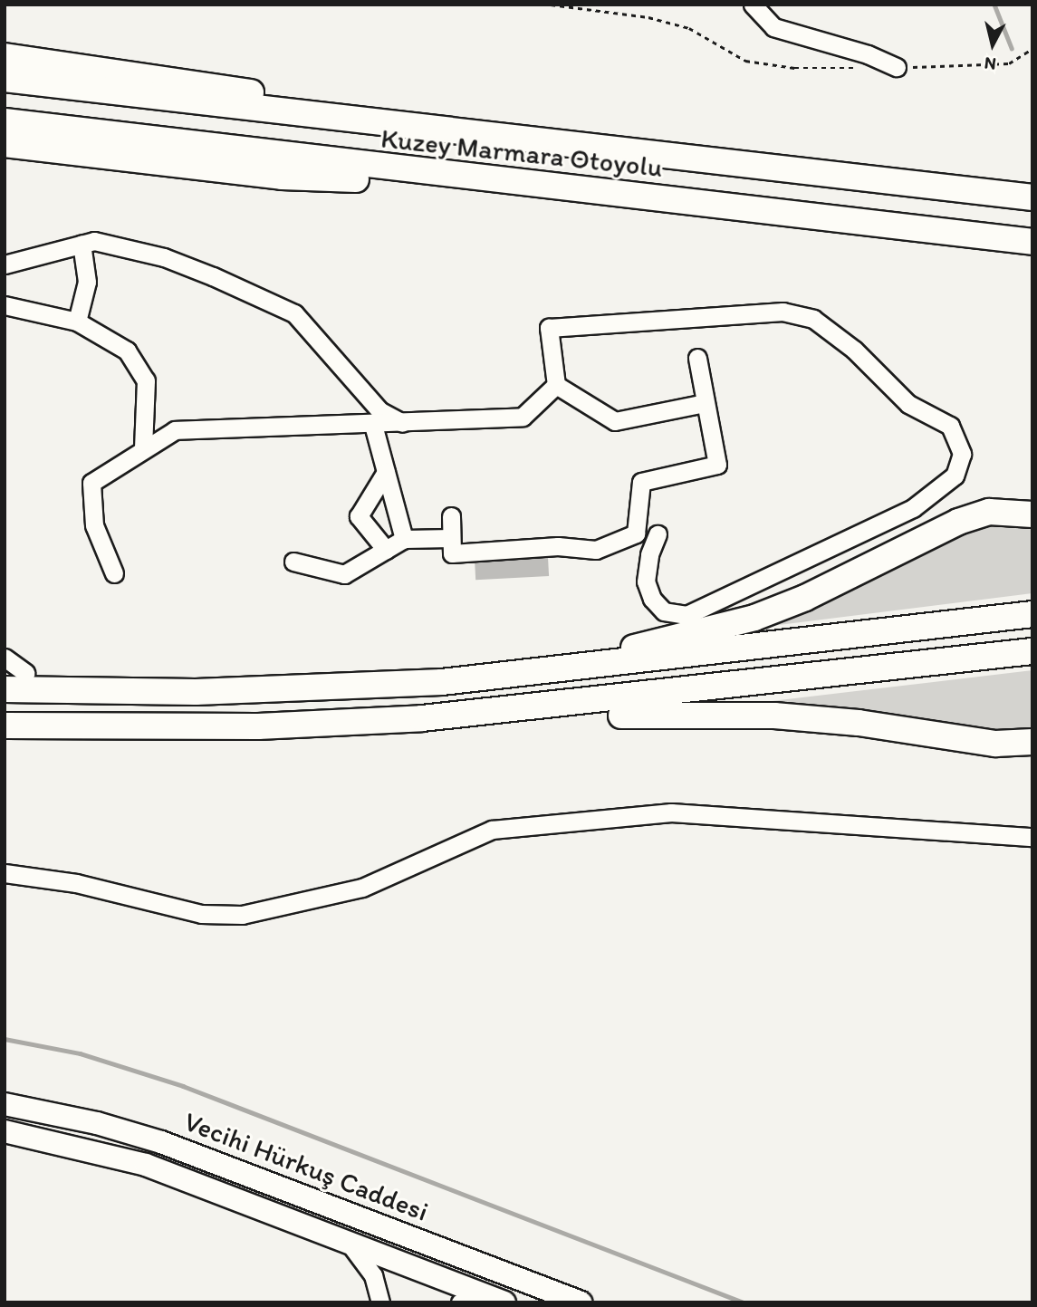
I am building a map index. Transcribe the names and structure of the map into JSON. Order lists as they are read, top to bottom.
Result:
{
  "streets": {
    "highway": ["Kuzey Marmara Otoyolu"],
    "main road": ["Vecihi Hürkuş Caddesi"]
  },
  "north": "bottom"
}
